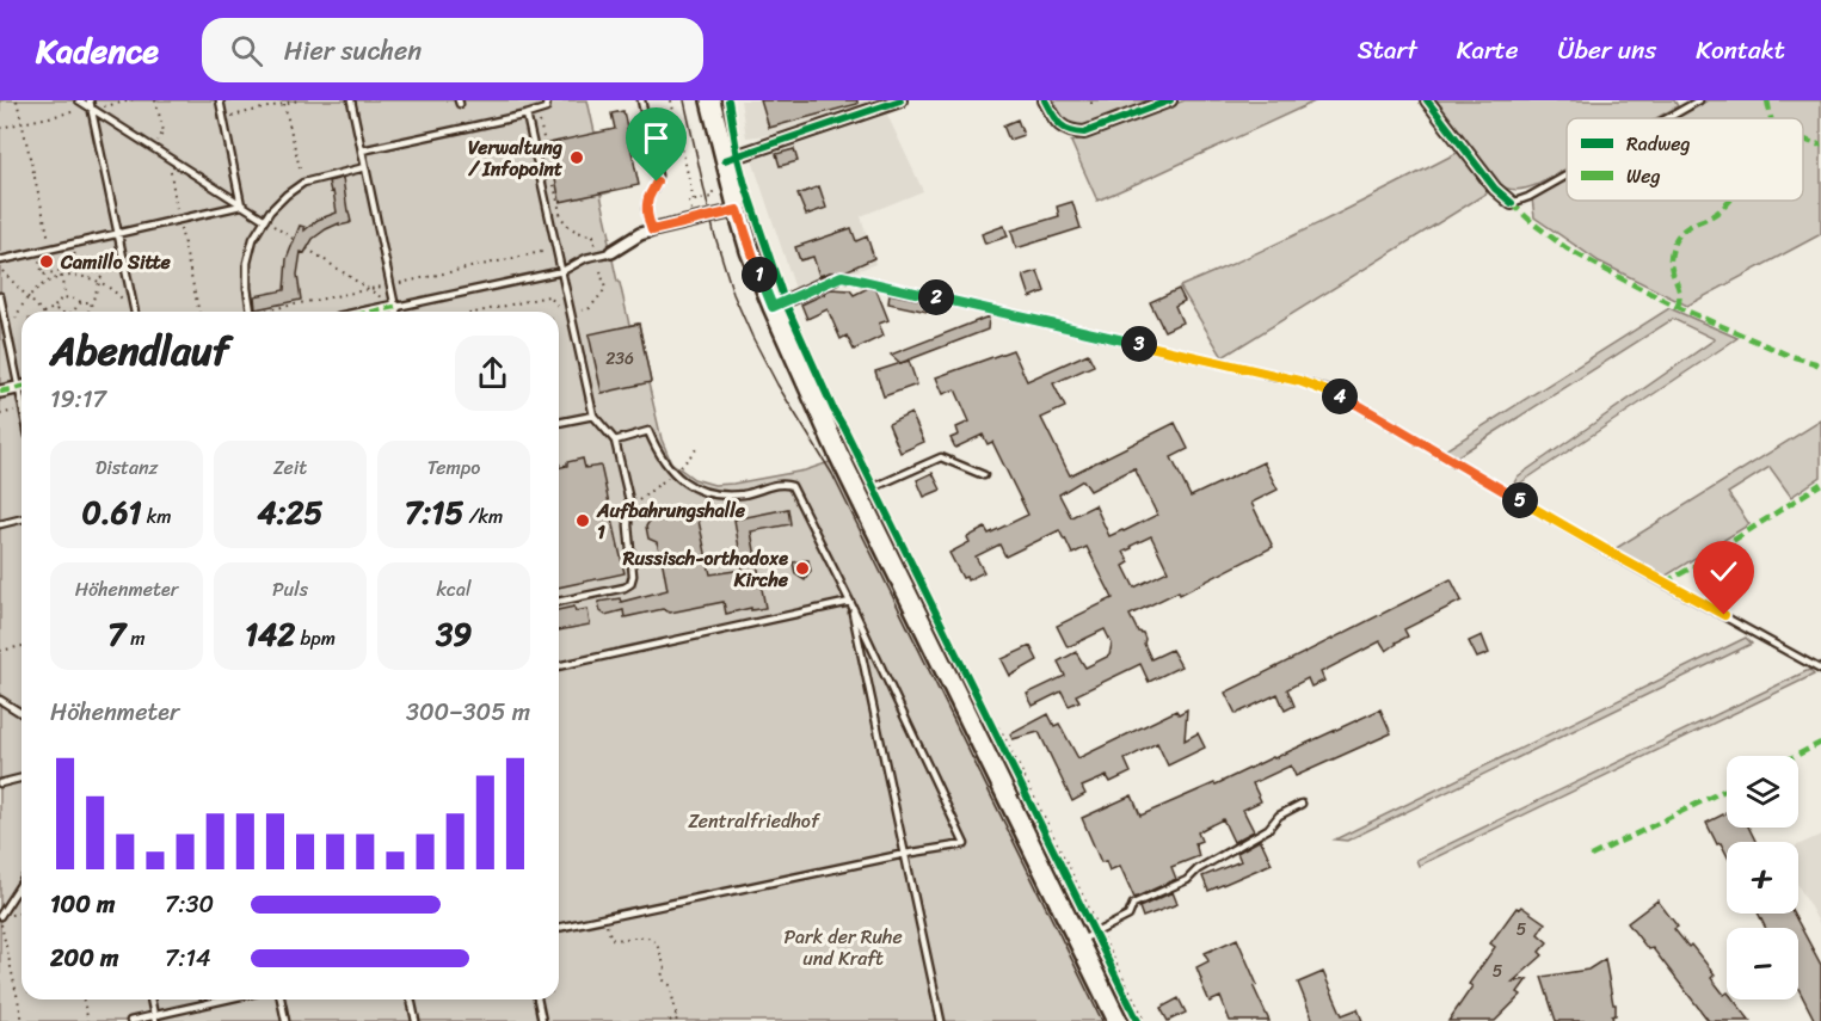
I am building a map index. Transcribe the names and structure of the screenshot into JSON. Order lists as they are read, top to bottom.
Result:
{
  "parks": ["Zentralfriedhof", "Park der Ruhe und Kraft"],
  "places": [
    "Verwaltung / Infopoint",
    "Camillo Sitte",
    "Aufbahrungshalle 1",
    "Russisch-orthodoxe Kirche"
  ],
  "house_numbers": ["236", "5", "5"],
  "legend": ["Radweg", "Weg"],
  "page": {
    "header": "Kadence",
    "search": "Hier suchen",
    "nav": [
      "Start",
      "Karte",
      "Über uns",
      "Kontakt"
    ],
    "pins": [
      "1",
      "2",
      "3",
      "4",
      "5"
    ],
    "heading": ["Abendlauf", "19:17"],
    "stats": [
      ["Distanz", "0.61 km"],
      ["Zeit", "4:25"],
      ["Tempo", "7:15 /km"],
      ["Höhenmeter", "7 m"],
      ["Puls", "142 bpm"],
      ["kcal", "39"]
    ],
    "chart": ["Höhenmeter", "300–305 m"],
    "map_buttons": ["+", "−"],
    "list": [
      {
        "name": "100 m",
        "note": "7:30"
      },
      {
        "name": "200 m",
        "note": "7:14"
      }
    ]
  }
}
